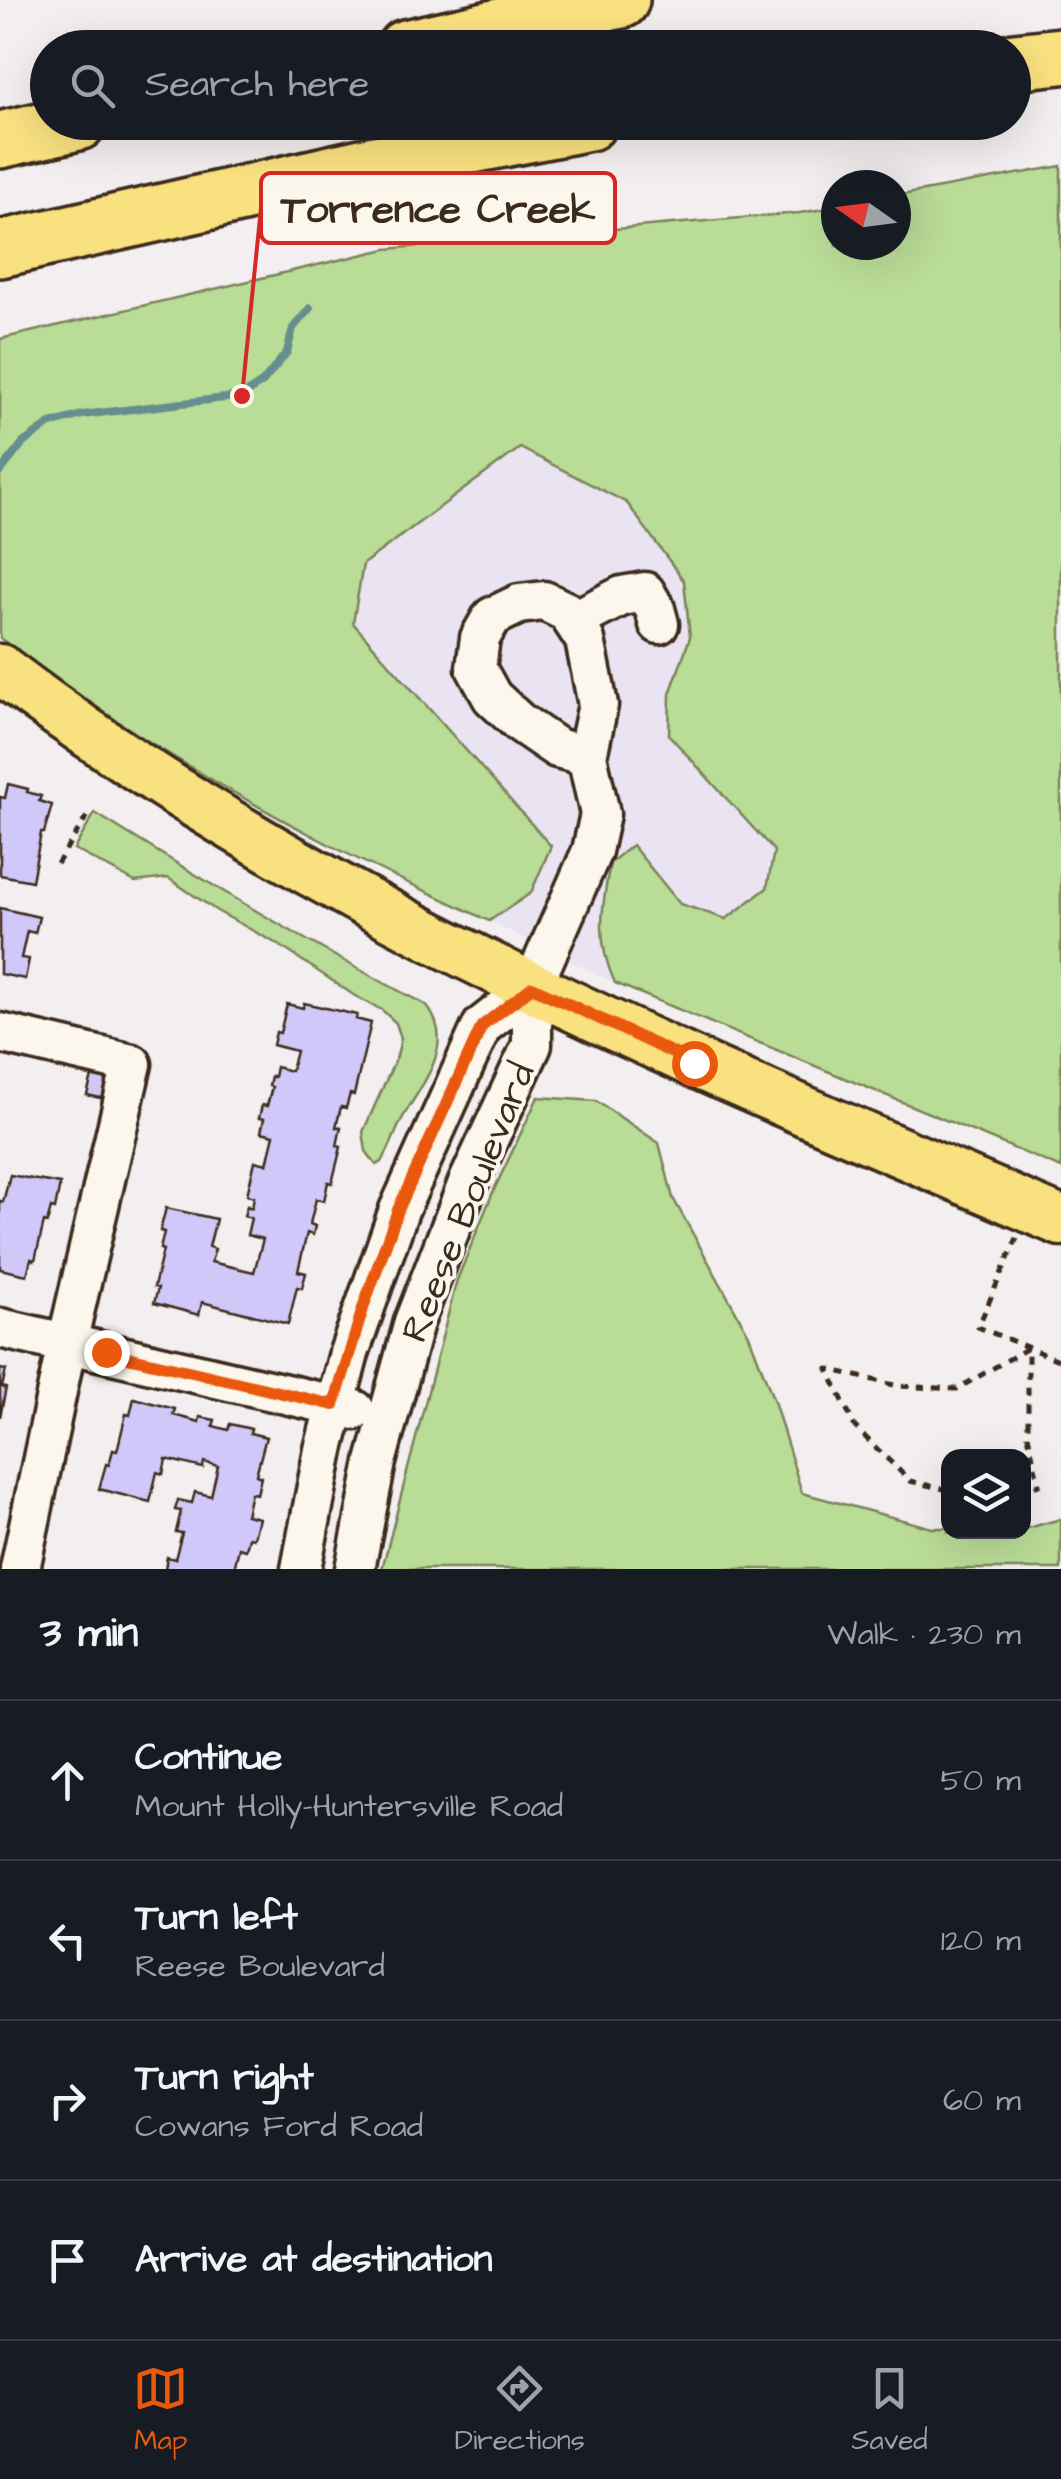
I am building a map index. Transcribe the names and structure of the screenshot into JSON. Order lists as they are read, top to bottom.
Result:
{
  "streets": {
    "street": ["Reese Boulevard"]
  },
  "places": ["Torrence Creek"],
  "north": "left",
  "page": {
    "search": "Search here",
    "heading": ["3 min", "Walk · 230 m"],
    "list": [
      ["Continue", "Mount Holly-Huntersville Road", "50 m"],
      ["Turn left", "Reese Boulevard", "120 m"],
      ["Turn right", "Cowans Ford Road", "60 m"],
      "Arrive at destination"
    ],
    "nav": ["Map", "Directions", "Saved"]
  }
}
